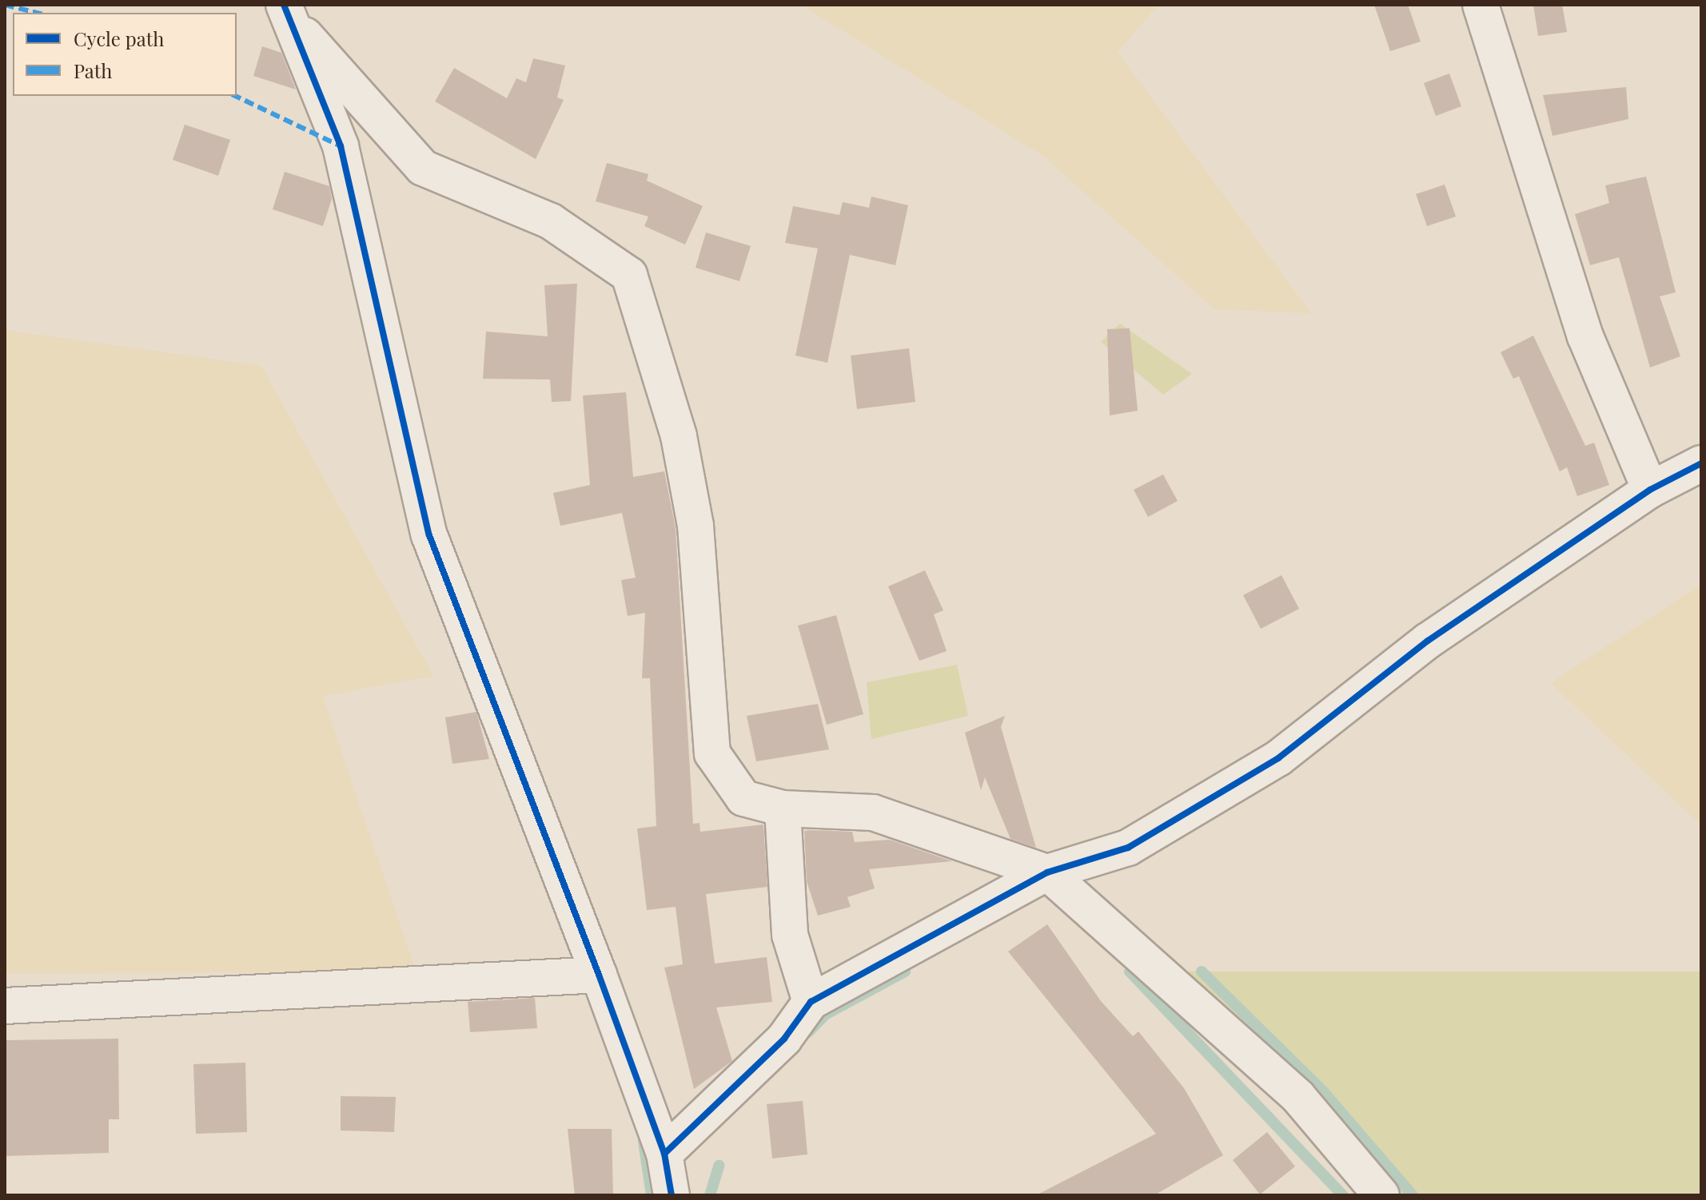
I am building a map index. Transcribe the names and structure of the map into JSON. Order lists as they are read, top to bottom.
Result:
{
  "legend": ["Cycle path", "Path"]
}
